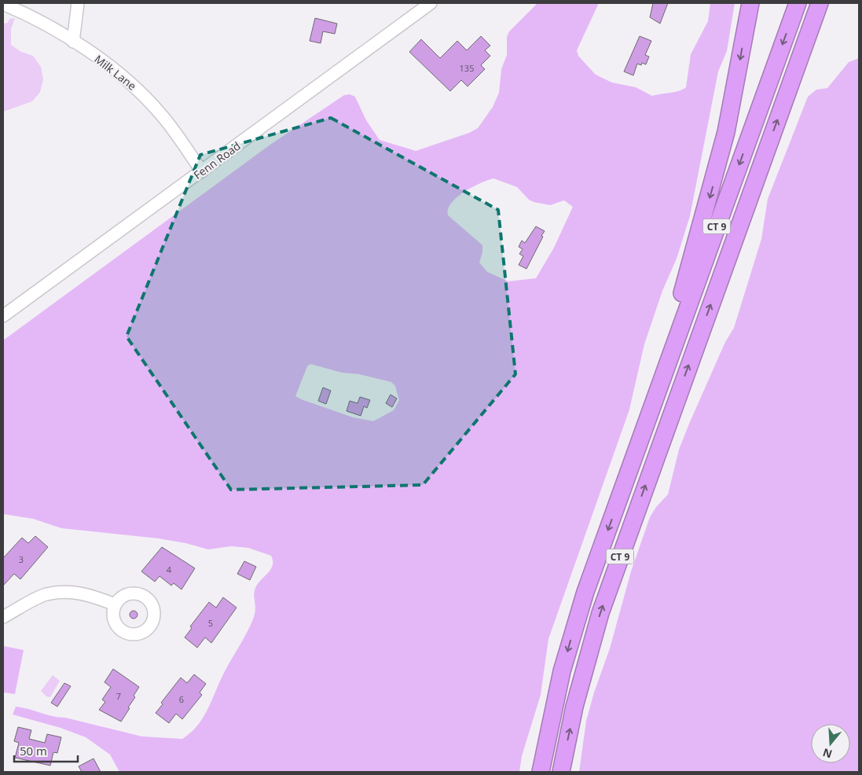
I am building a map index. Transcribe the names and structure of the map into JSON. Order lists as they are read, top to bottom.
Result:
{
  "streets": {
    "highway": ["CT 9"],
    "street": ["Milk Lane", "Fenn Road"]
  },
  "crossings": [
    ["Milk Lane", "Fenn Road"]
  ],
  "house_numbers": [
    "135",
    "3",
    "4",
    "5",
    "7",
    "6"
  ],
  "scale_bar": "50 m",
  "north": "bottom"
}
